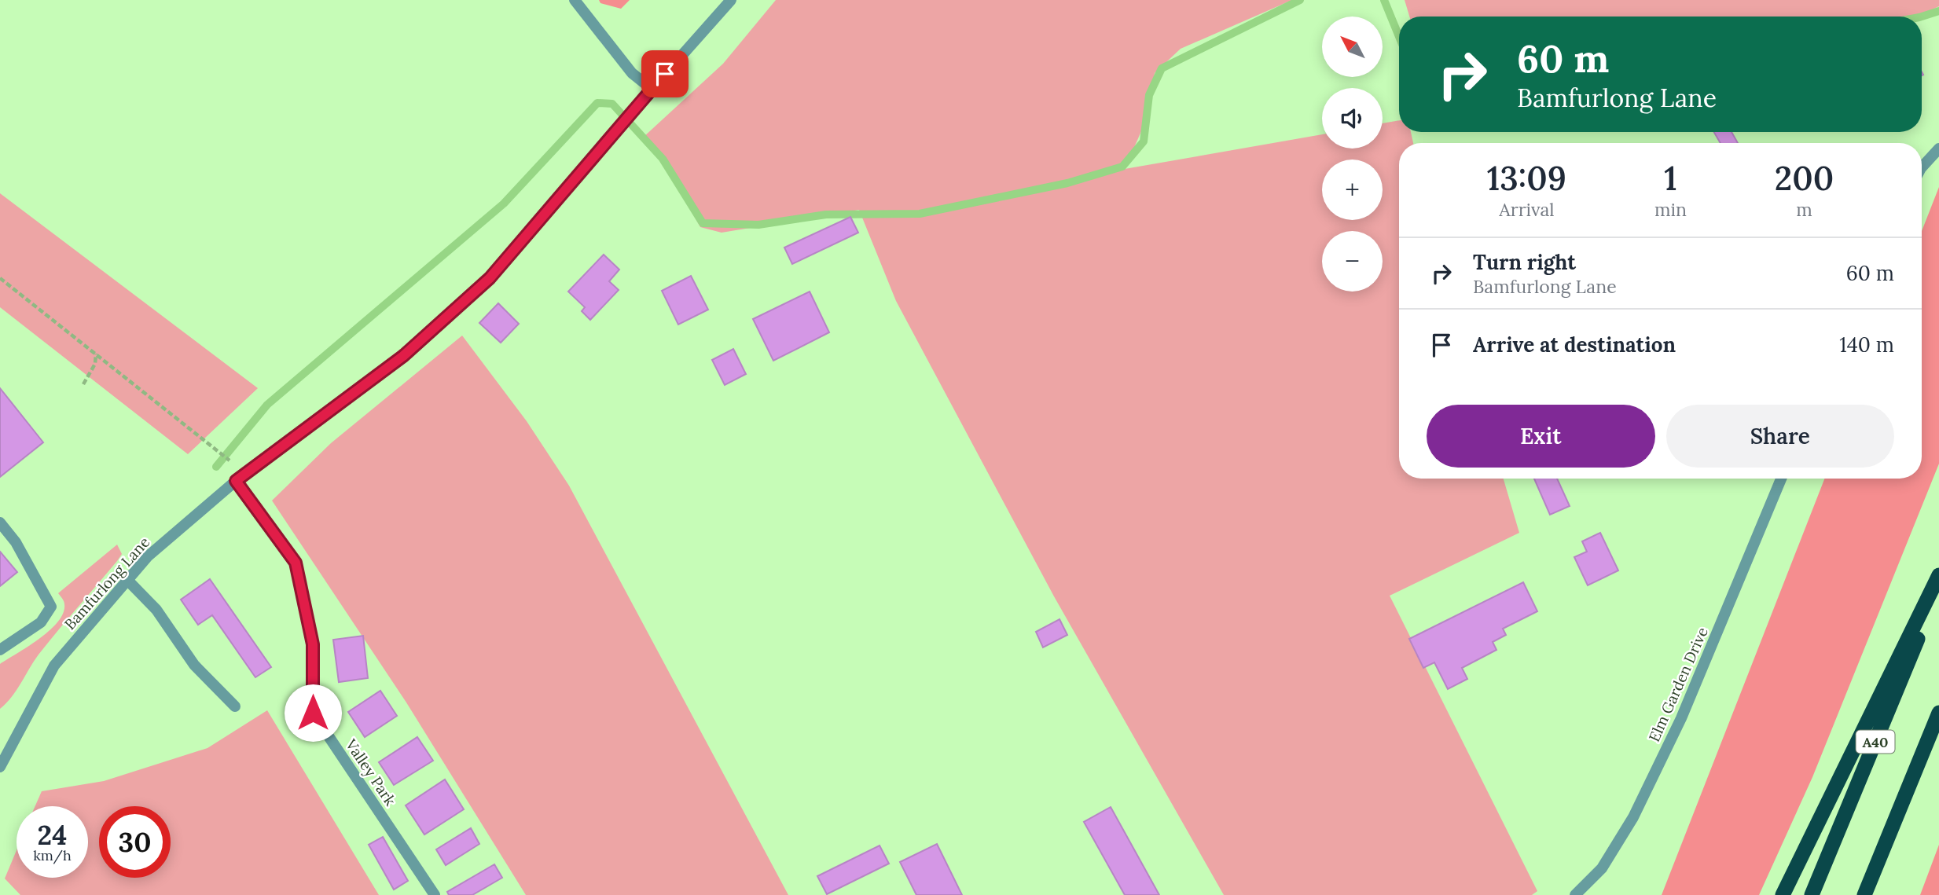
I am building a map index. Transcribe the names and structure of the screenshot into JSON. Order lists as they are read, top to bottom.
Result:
{
  "streets": {
    "highway": ["A40"],
    "street": ["Bamfurlong Lane", "Elm Garden Drive", "Valley Park"]
  },
  "crossings": [
    ["Bamfurlong Lane", "Valley Park"]
  ],
  "north": "top left",
  "page": {
    "map_buttons": ["+", "−"],
    "turn": ["60 m", "Bamfurlong Lane"],
    "eta": [
      "13:09",
      "Arrival",
      "1",
      "min",
      "200",
      "m"
    ],
    "list": [
      {
        "name": "Turn right",
        "note": "Bamfurlong Lane",
        "value": "60 m"
      },
      {
        "name": "Arrive at destination",
        "value": "140 m"
      }
    ],
    "buttons": ["Exit", "Share"],
    "speed": "24 km/h",
    "limit": "30"
  }
}
